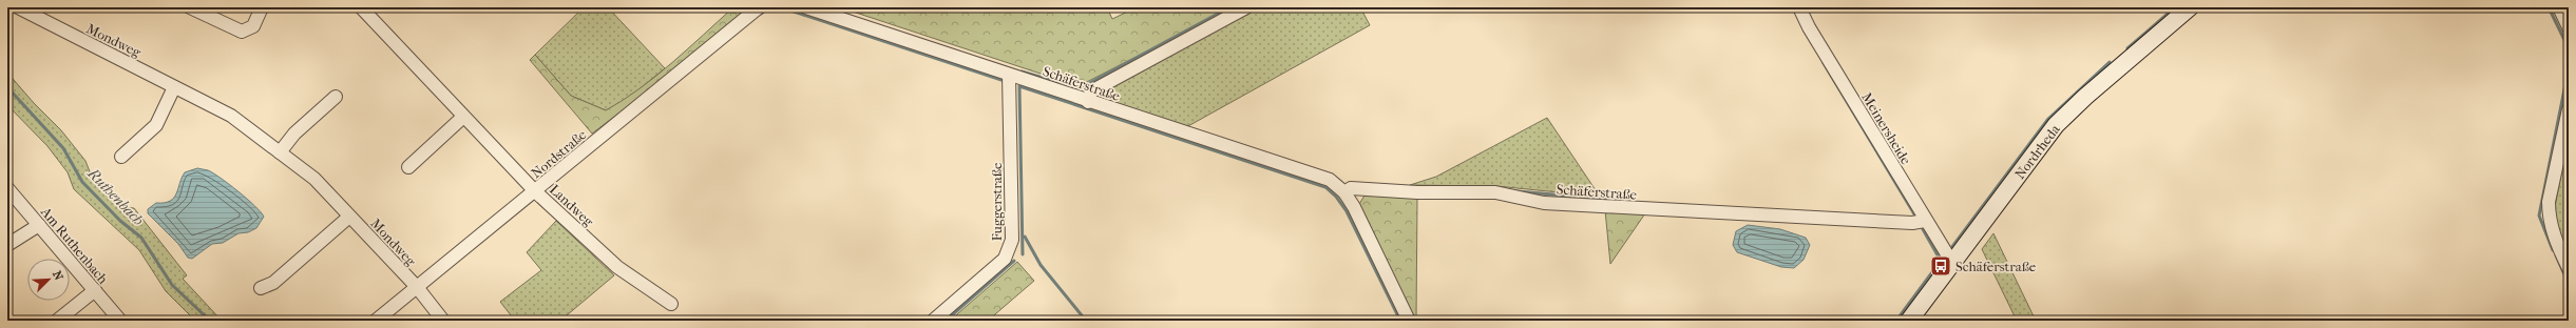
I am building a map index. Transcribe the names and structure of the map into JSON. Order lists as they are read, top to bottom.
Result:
{
  "streets": {
    "main road": ["Nordrheda"],
    "street": [
      "Mondweg",
      "Schäferstraße",
      "Meinersheide",
      "Nordstraße",
      "Fuggerstraße",
      "Landweg",
      "Am Ruthenbach"
    ]
  },
  "crossings": [
    ["Mondweg", "Nordstraße"],
    ["Schäferstraße", "Meinersheide"],
    ["Schäferstraße", "Fuggerstraße"],
    ["Meinersheide", "Nordrheda"],
    ["Nordstraße", "Landweg"]
  ],
  "water": ["Ruthenbach"],
  "places": {
    "bus stop": ["Schäferstraße"]
  },
  "north": "top right"
}
